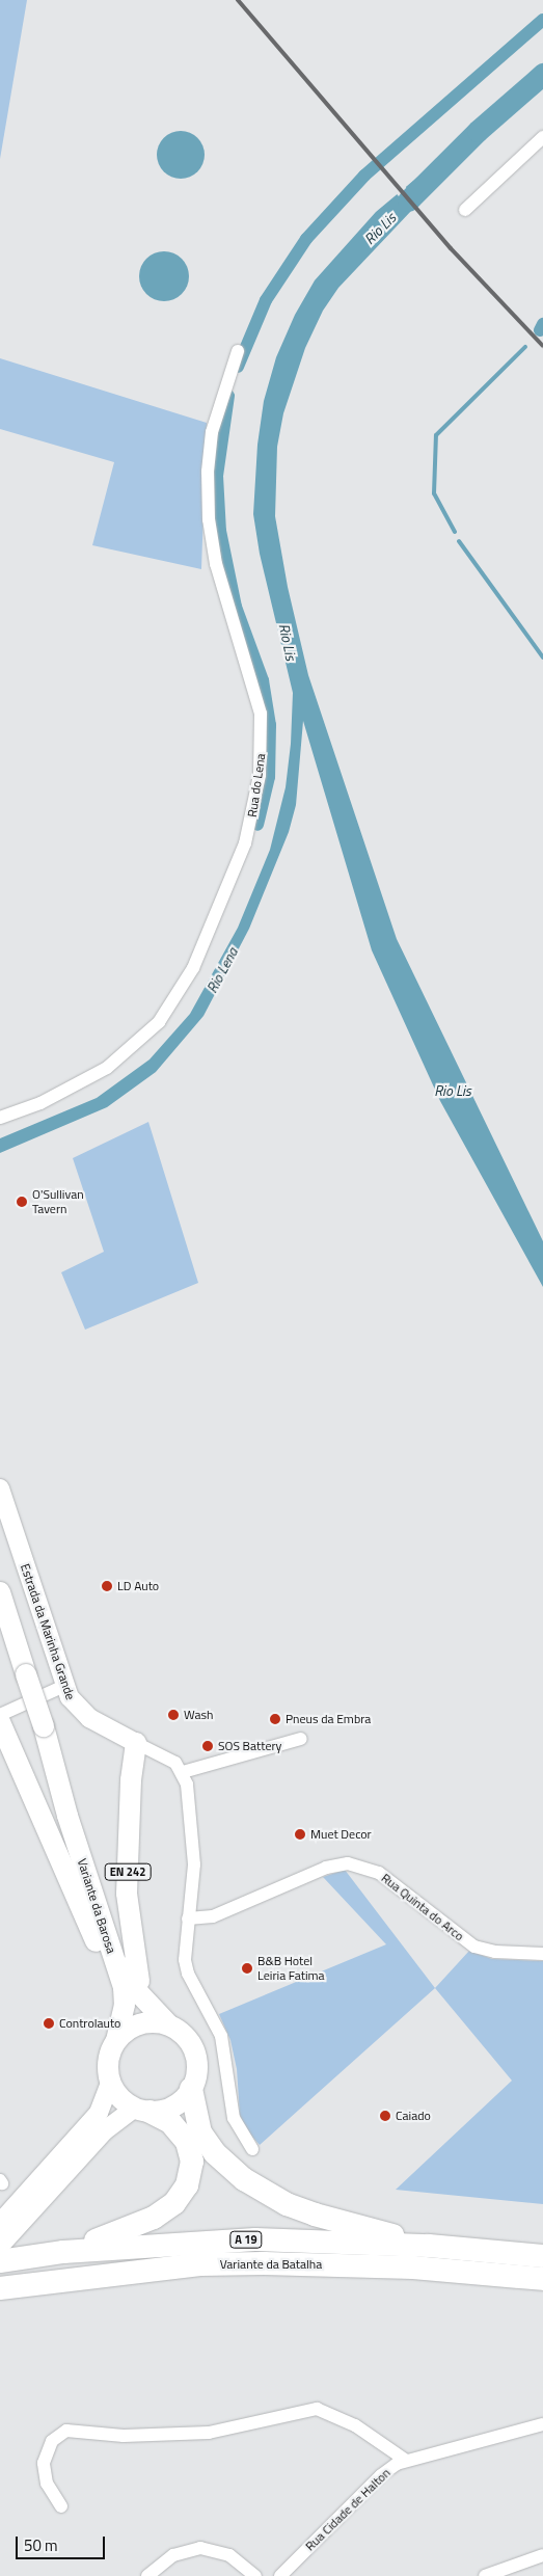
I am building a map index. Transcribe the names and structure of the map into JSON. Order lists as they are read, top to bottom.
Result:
{
  "streets": {
    "highway": ["A 19", "Variante da Batalha"],
    "main road": ["Estrada da Marinha Grande", "EN 242", "Variante da Barosa"],
    "street": ["Rua do Lena", "Rua Quinta do Arco", "Rua Cidade de Halton"]
  },
  "crossings": [
    ["Estrada da Marinha Grande", "EN 242"],
    ["EN 242", "Variante da Barosa"]
  ],
  "water": ["Rio Lis", "Rio Lena"],
  "places": [
    "O'Sullivan Tavern",
    "LD Auto",
    "Wash",
    "Pneus da Embra",
    "SOS Battery",
    "Muet Decor",
    "B&B Hotel Leiria Fatima",
    "Controlauto",
    "Caiado"
  ],
  "scale_bar": "50 m"
}
